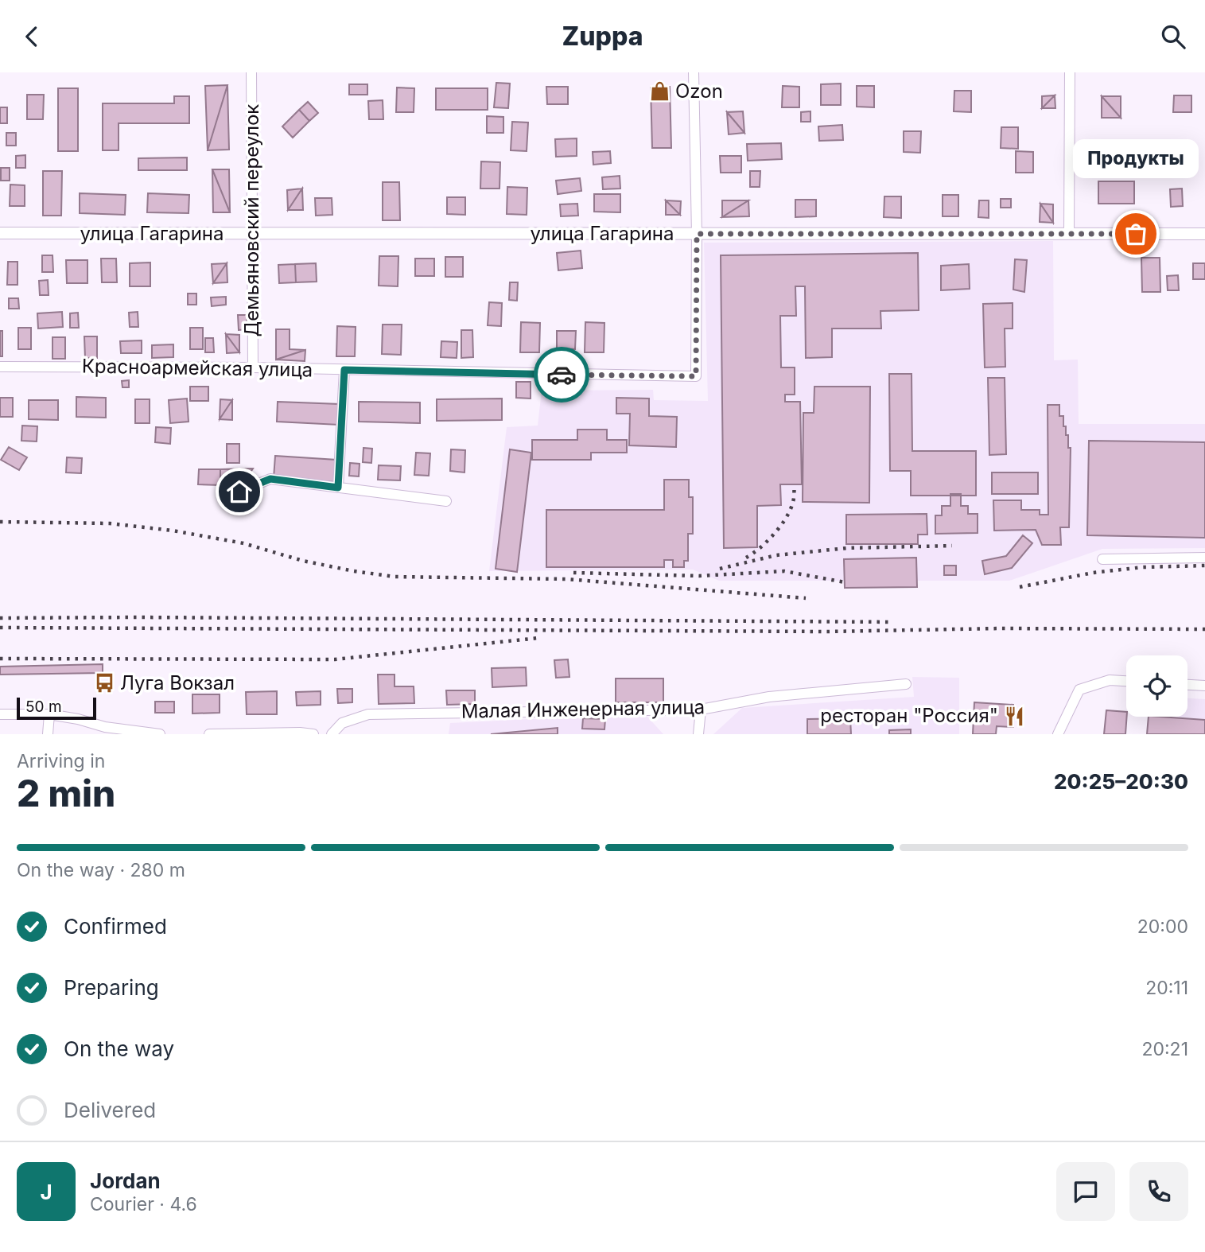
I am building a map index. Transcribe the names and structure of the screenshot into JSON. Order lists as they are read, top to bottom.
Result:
{
  "streets": {
    "street": [
      "Демьяновский переулок",
      "улица Гагарина",
      "Красноармейская улица",
      "Малая Инженерная улица"
    ]
  },
  "crossings": [
    ["Демьяновский переулок", "улица Гагарина"],
    ["Демьяновский переулок", "Красноармейская улица"],
    ["улица Гагарина", "Красноармейская улица"]
  ],
  "places": {
    "shop": ["Ozon"],
    "other": ["Продукты"],
    "bus stop": ["Луга Вокзал"],
    "restaurant": ["ресторан \"Россия\""]
  },
  "scale_bar": "50 m",
  "page": {
    "header": "Zuppa",
    "bubble": "Продукты",
    "scale": "50 m",
    "heading": ["2 min", "Arriving in", "20:25–20:30"],
    "panel": ["Jordan", "Courier · 4.6"],
    "bar": "On the way · 280 m",
    "list": [
      ["Confirmed", "20:00"],
      ["Preparing", "20:11"],
      ["On the way", "20:21"],
      "Delivered"
    ],
    "round": "J"
  }
}
